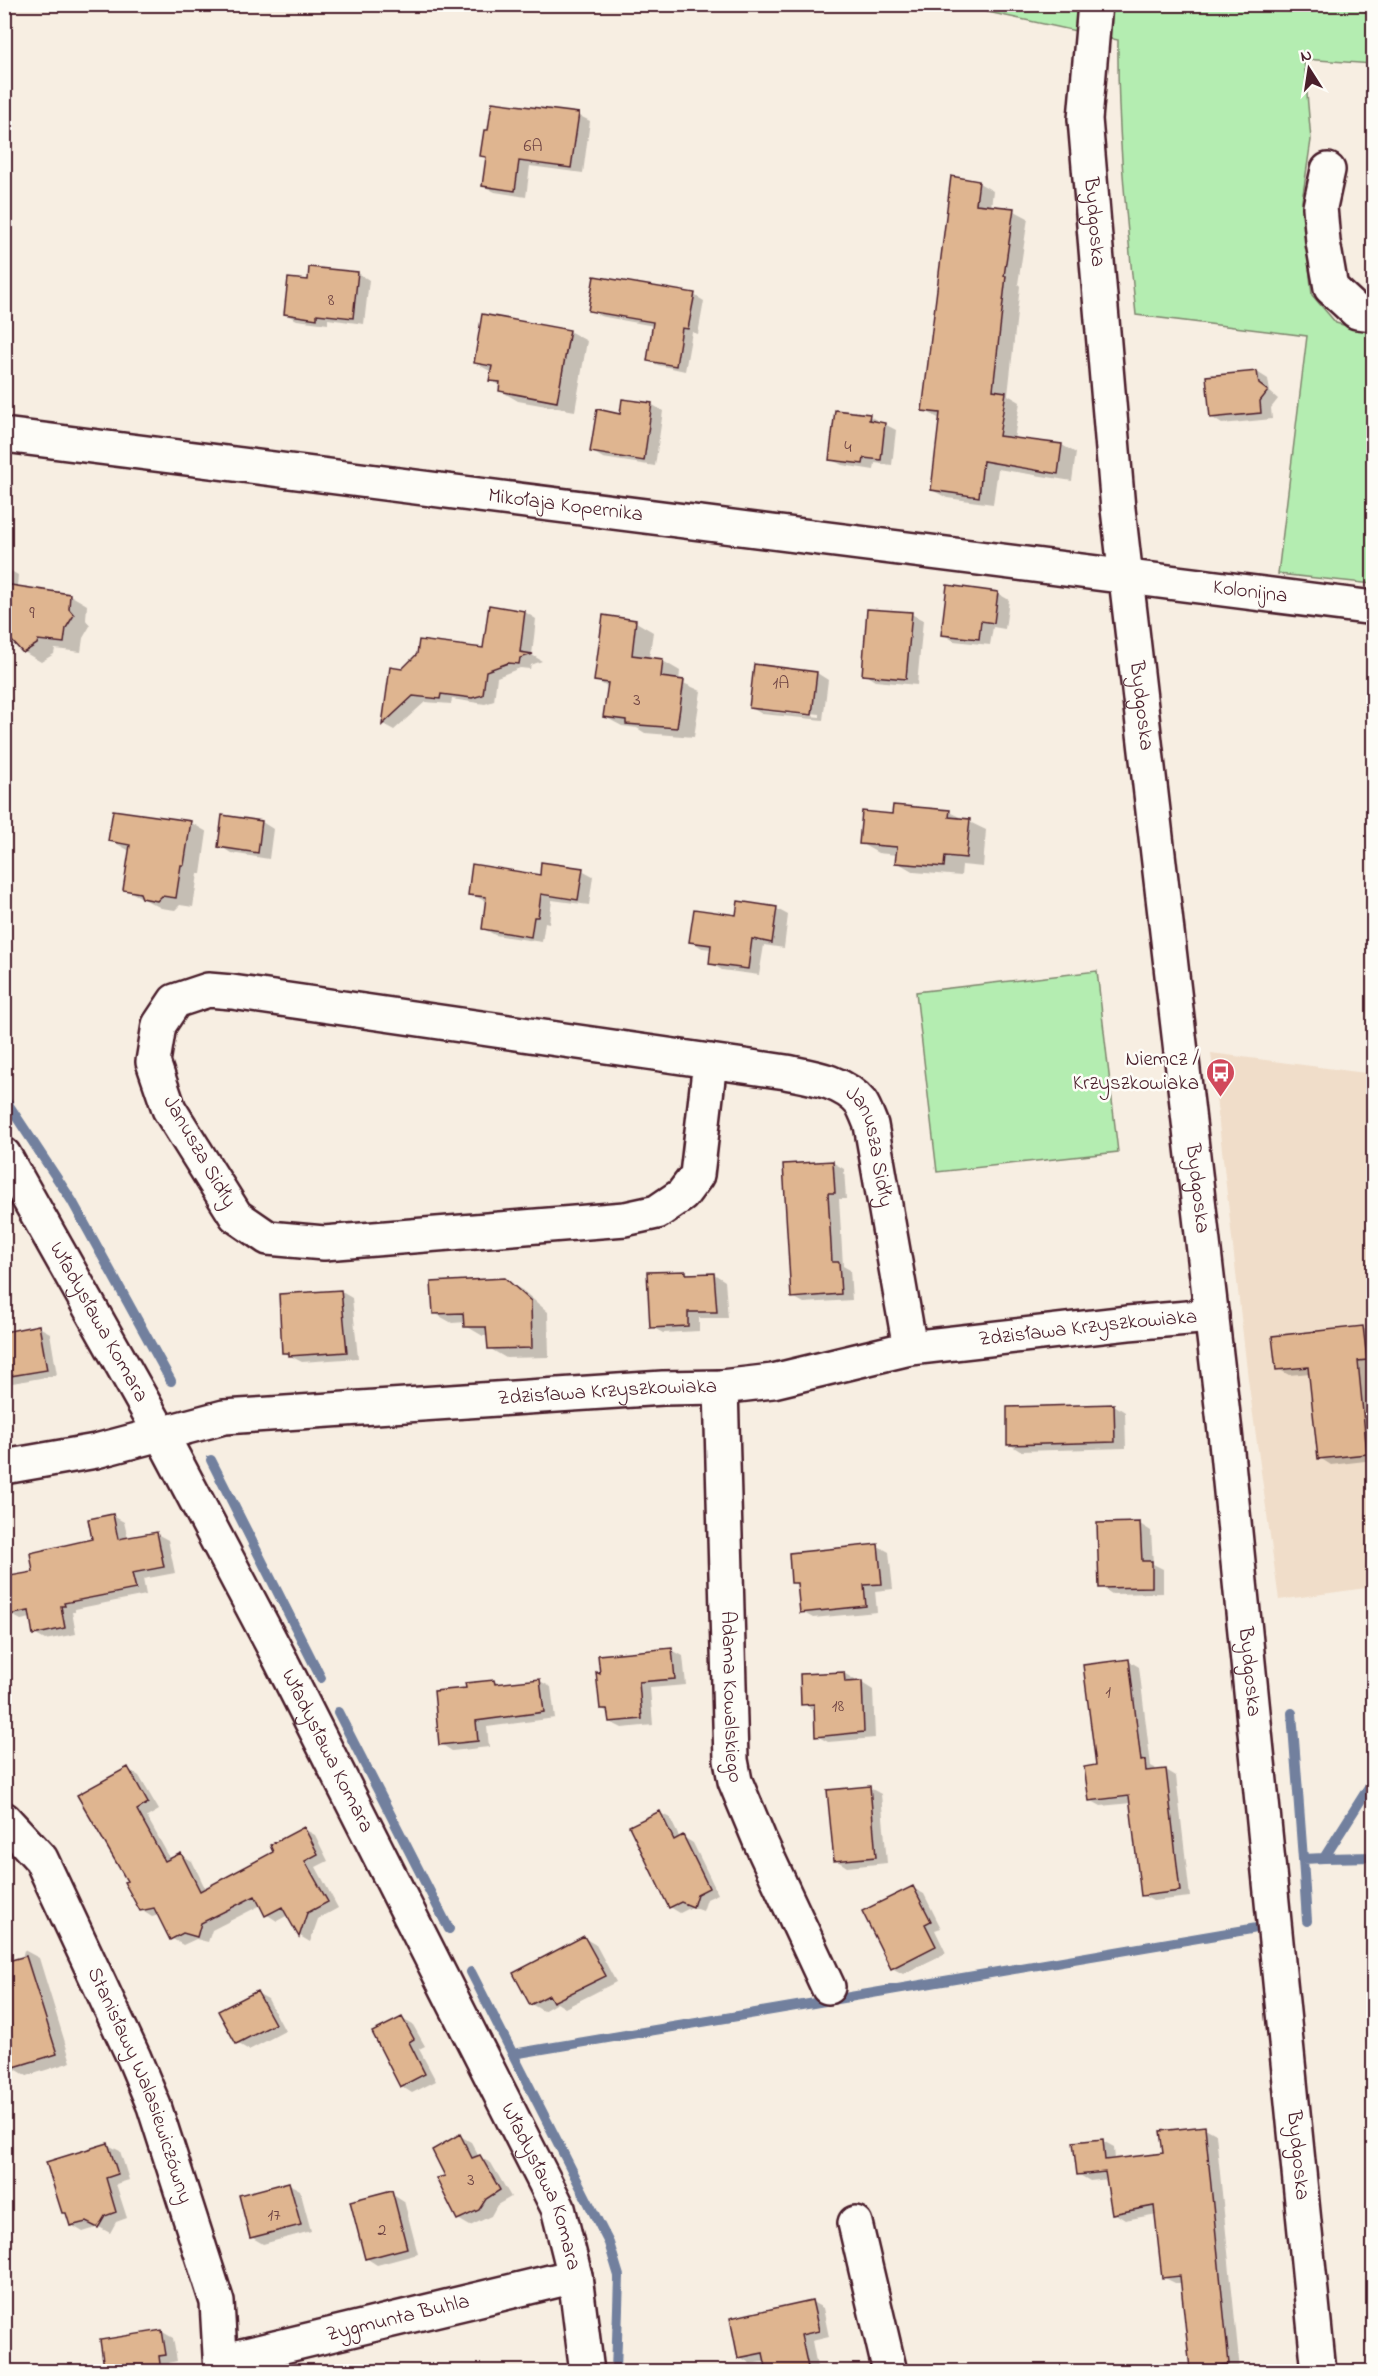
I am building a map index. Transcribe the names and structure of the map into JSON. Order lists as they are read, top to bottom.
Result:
{
  "streets": {
    "street": [
      "Bydgoska",
      "Mikołaja Kopernika",
      "Kolonijna",
      "Janusza Sidły",
      "Władysława Komara",
      "Zdzisława Krzyszkowiaka",
      "Adama Kowalskiego",
      "Stanisławy Walasiewiczówny",
      "Zygmunta Buhla"
    ]
  },
  "crossings": [
    ["Bydgoska", "Mikołaja Kopernika"],
    ["Bydgoska", "Kolonijna"],
    ["Bydgoska", "Zdzisława Krzyszkowiaka"],
    ["Mikołaja Kopernika", "Kolonijna"],
    ["Janusza Sidły", "Zdzisława Krzyszkowiaka"],
    ["Władysława Komara", "Zdzisława Krzyszkowiaka"],
    ["Władysława Komara", "Zygmunta Buhla"],
    ["Zdzisława Krzyszkowiaka", "Adama Kowalskiego"],
    ["Stanisławy Walasiewiczówny", "Zygmunta Buhla"]
  ],
  "places": {
    "bus stop": ["Niemcz / Krzyszkowiaka"]
  },
  "house_numbers": [
    "6A",
    "8",
    "4",
    "9",
    "1A",
    "3",
    "1",
    "18",
    "3",
    "17",
    "2"
  ],
  "north": "top"
}
